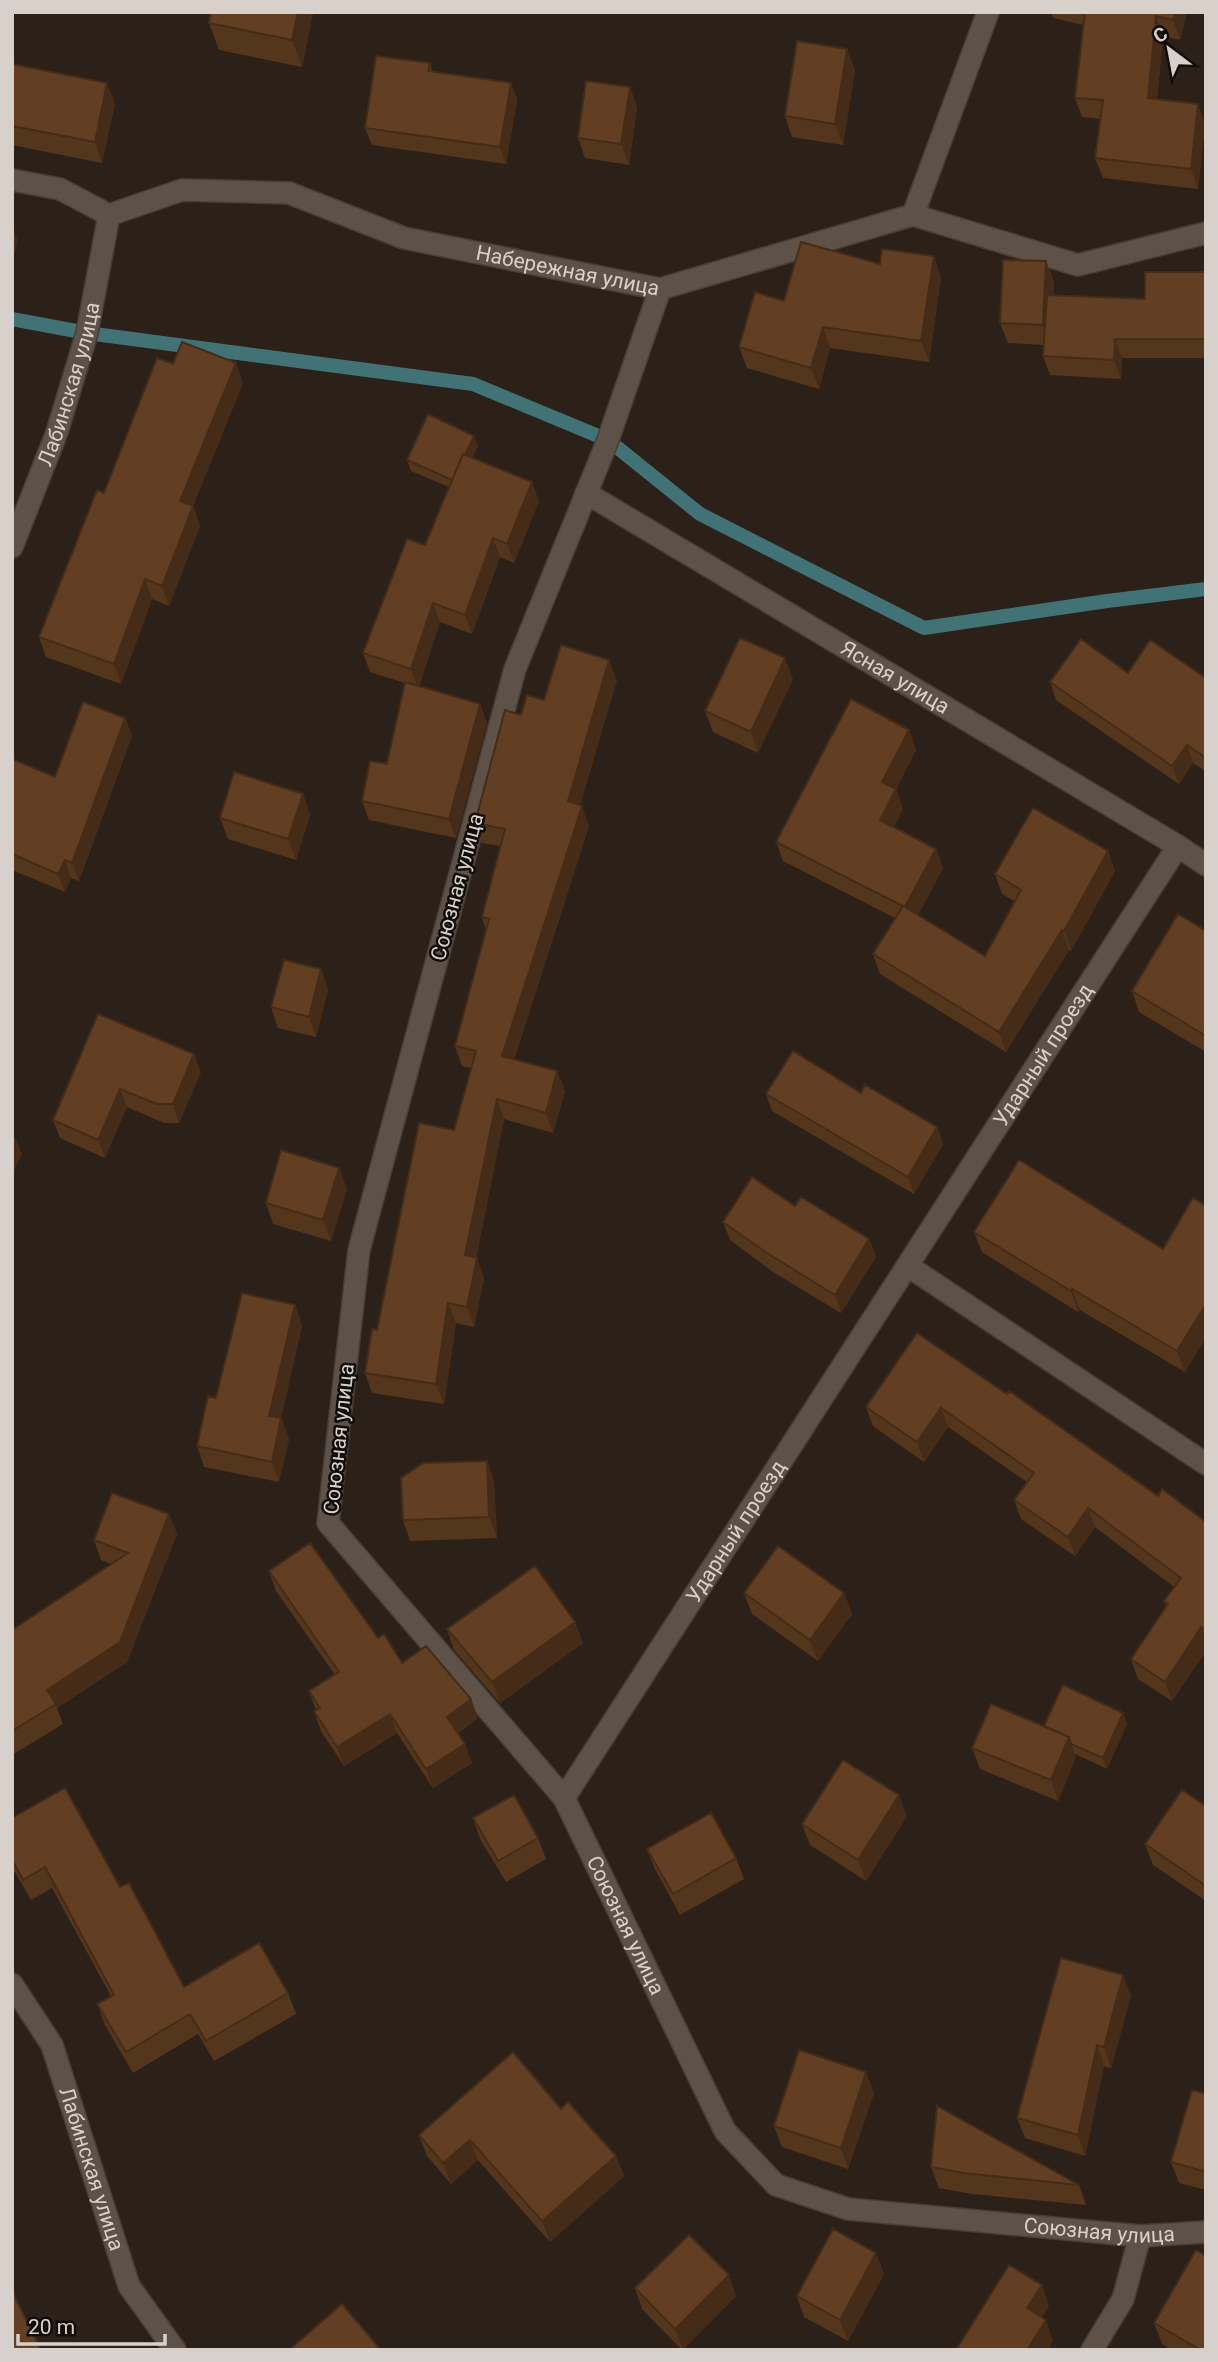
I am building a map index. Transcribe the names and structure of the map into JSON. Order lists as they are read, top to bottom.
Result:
{
  "streets": {
    "street": [
      "Набережная улица",
      "Лабинская улица",
      "Ясная улица",
      "Союзная улица",
      "Ударный проезд"
    ]
  },
  "crossings": [
    ["Набережная улица", "Лабинская улица"],
    ["Набережная улица", "Союзная улица"],
    ["Ясная улица", "Союзная улица"],
    ["Ясная улица", "Ударный проезд"],
    ["Союзная улица", "Ударный проезд"]
  ],
  "scale_bar": "20 m",
  "north": "top left"
}
